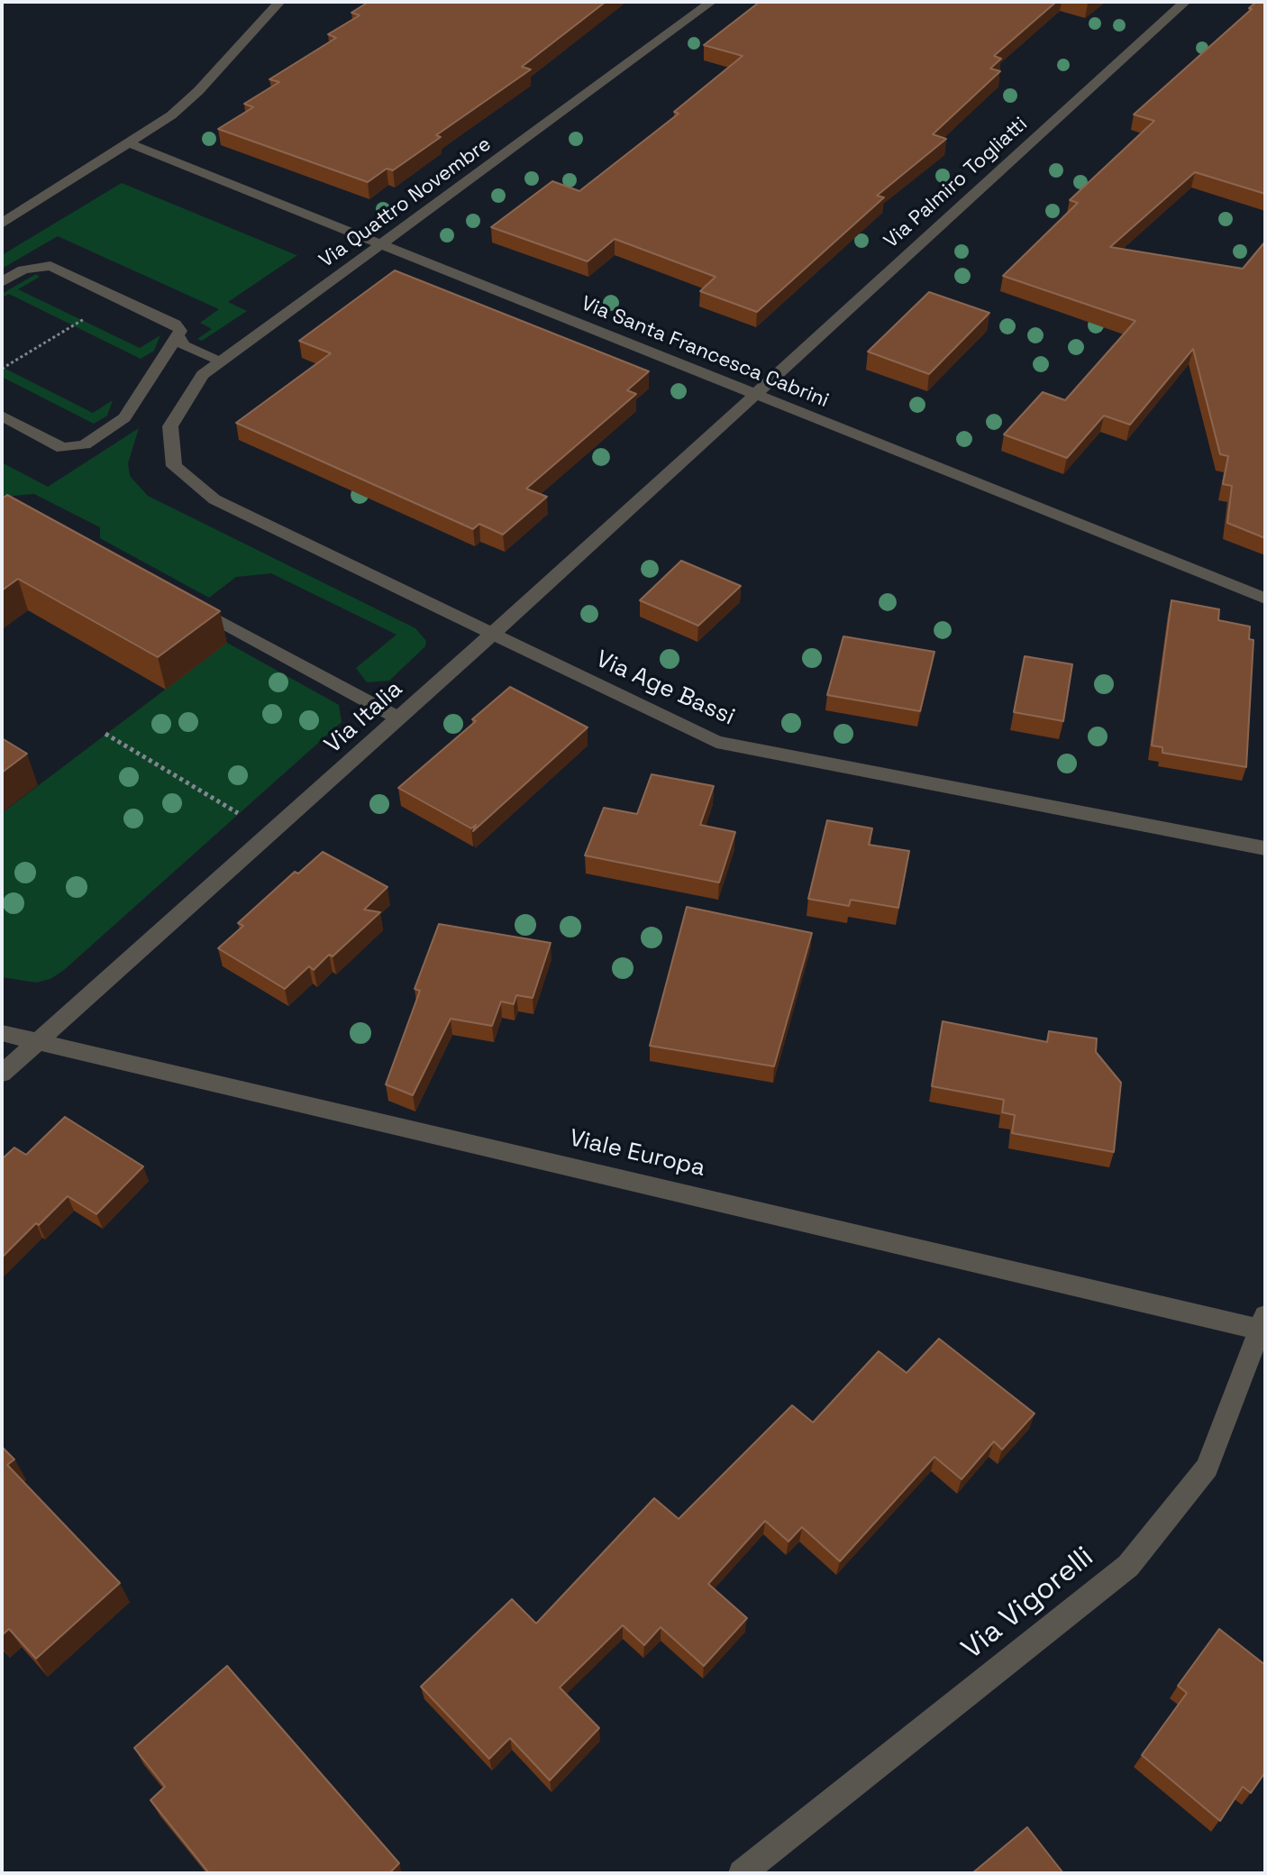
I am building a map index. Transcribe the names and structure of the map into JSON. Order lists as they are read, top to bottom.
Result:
{
  "streets": {
    "street": [
      "Via Palmiro Togliatti",
      "Via Quattro Novembre",
      "Via Santa Francesca Cabrini",
      "Via Age Bassi",
      "Via Italia",
      "Viale Europa",
      "Via Vigorelli"
    ]
  },
  "crossings": [
    ["Via Palmiro Togliatti", "Via Santa Francesca Cabrini"],
    ["Via Palmiro Togliatti", "Via Italia"],
    ["Via Quattro Novembre", "Via Santa Francesca Cabrini"],
    ["Via Quattro Novembre", "Via Age Bassi"],
    ["Via Santa Francesca Cabrini", "Via Italia"],
    ["Via Age Bassi", "Via Italia"],
    ["Via Italia", "Viale Europa"],
    ["Viale Europa", "Via Vigorelli"]
  ]
}
